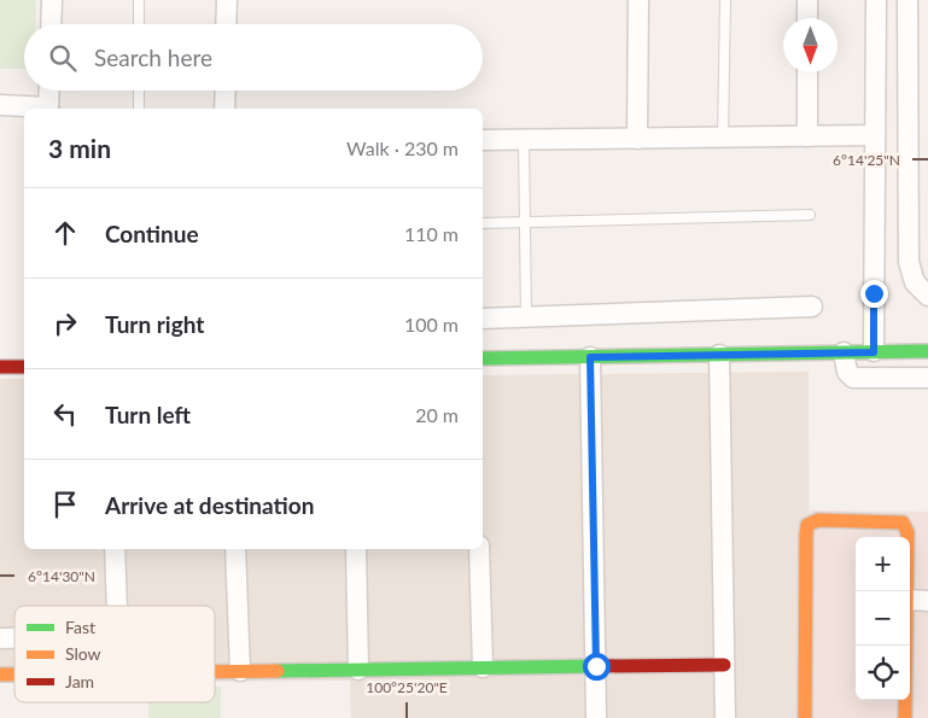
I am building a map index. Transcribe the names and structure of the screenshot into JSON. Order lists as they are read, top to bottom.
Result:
{
  "legend": ["Fast", "Slow", "Jam"],
  "north": "bottom",
  "page": {
    "search": "Search here",
    "heading": ["3 min", "Walk · 230 m"],
    "list": [
      ["Continue", "110 m"],
      ["Turn right", "100 m"],
      ["Turn left", "20 m"],
      "Arrive at destination"
    ],
    "map_buttons": ["+", "−"]
  },
  "coordinates": ["6°14'25\"N", "6°14'30\"N", "100°25'20\"E"]
}
